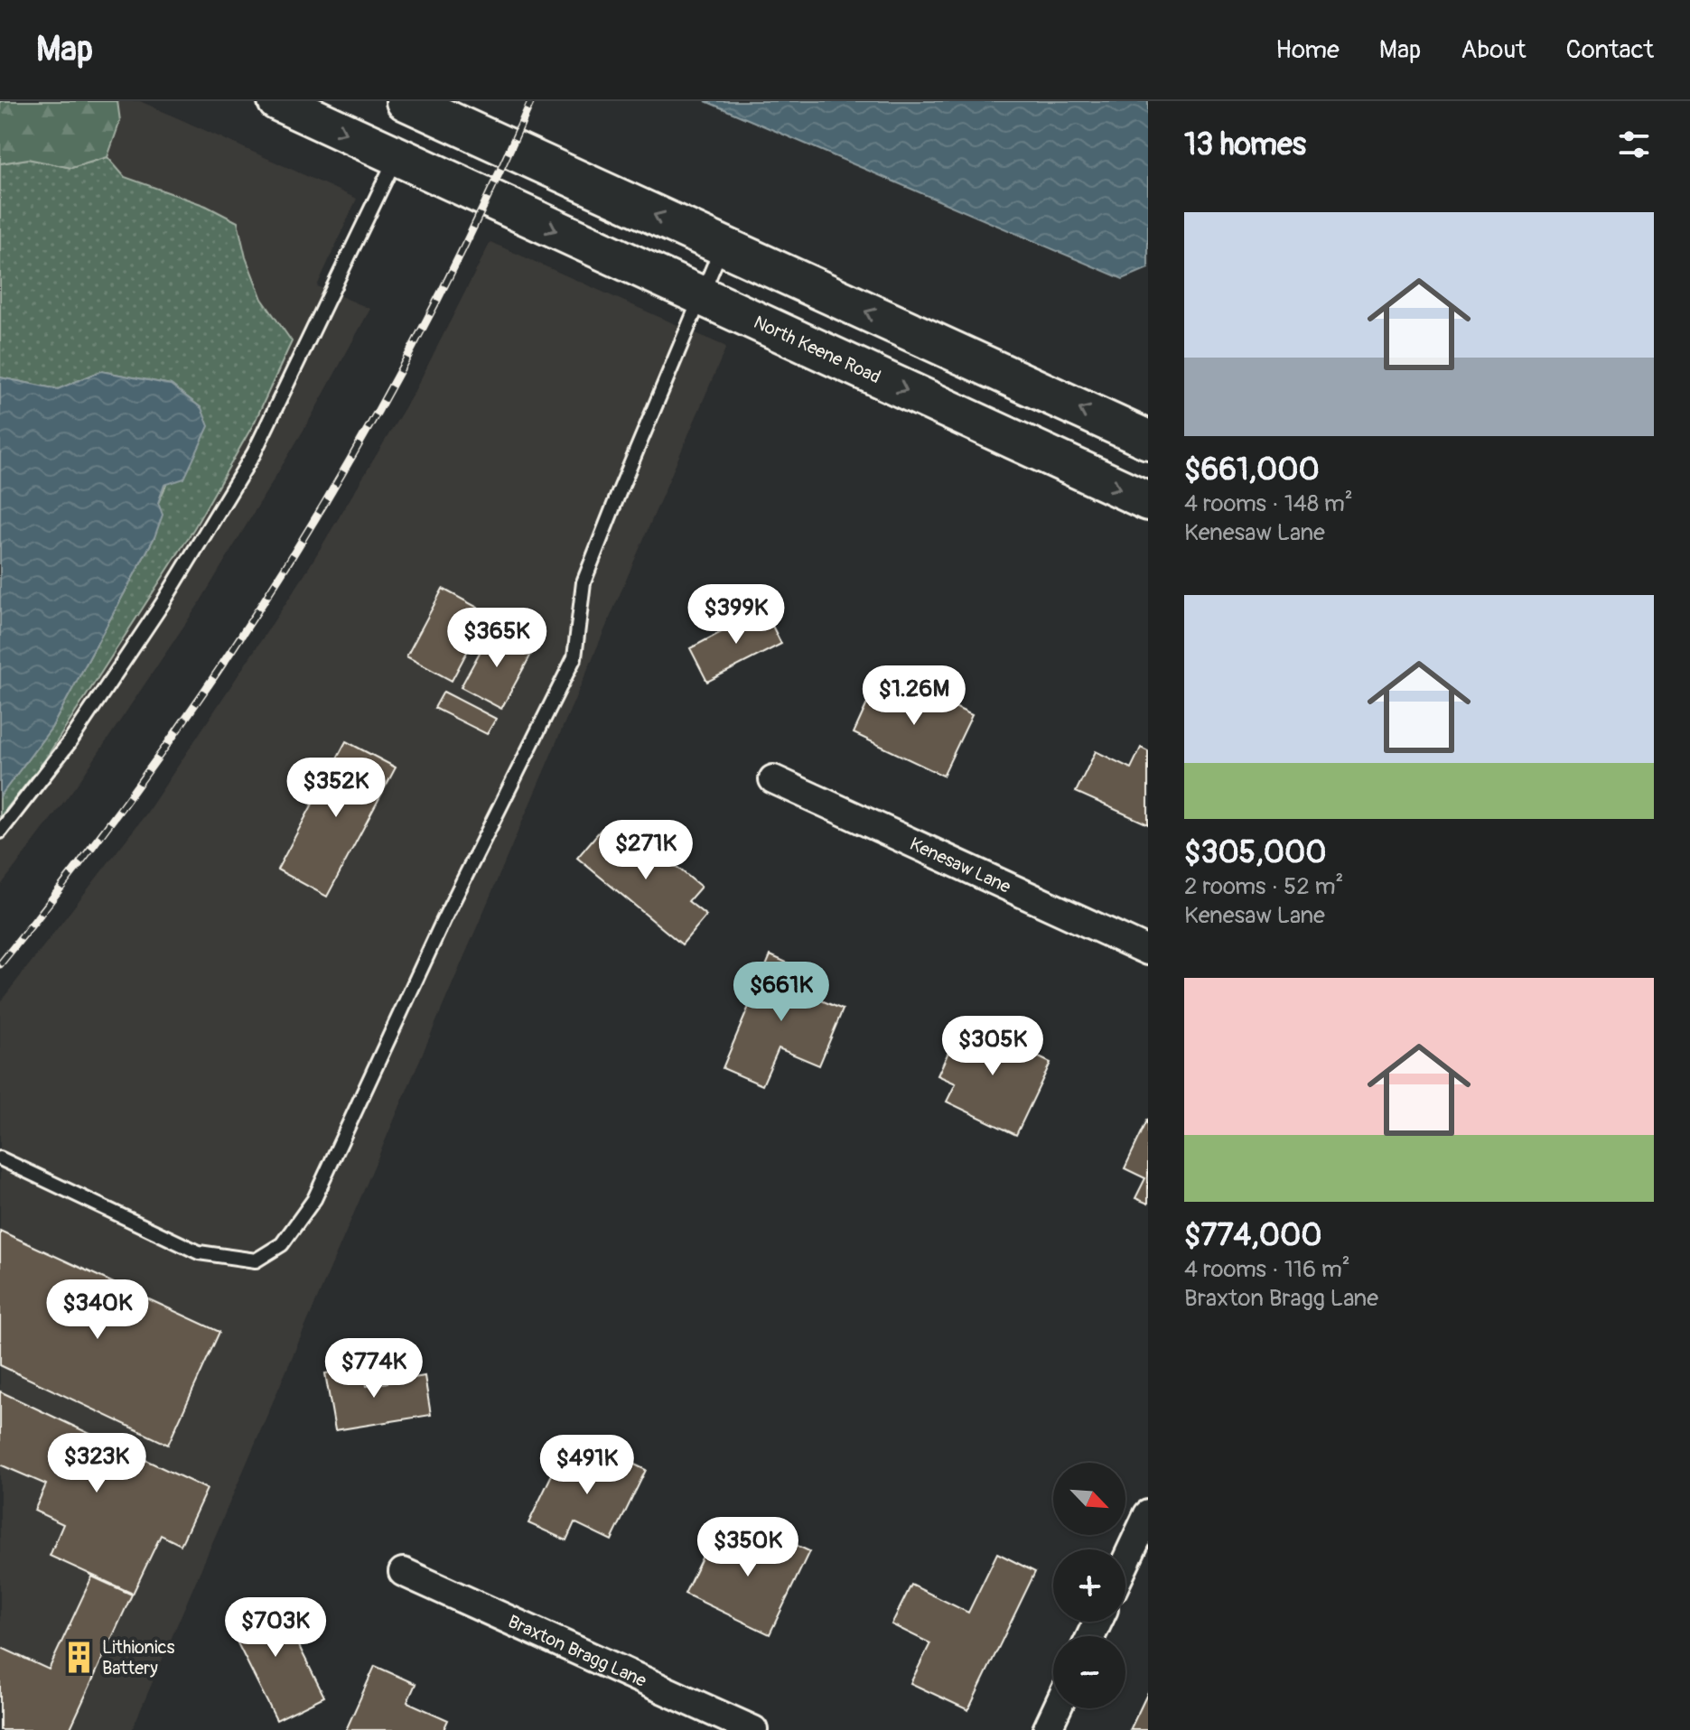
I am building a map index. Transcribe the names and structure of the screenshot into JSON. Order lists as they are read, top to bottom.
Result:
{
  "streets": {
    "main road": ["North Keene Road"],
    "street": ["Kenesaw Lane", "Braxton Bragg Lane"]
  },
  "places": {
    "building": ["Lithionics Battery"]
  },
  "north": "bottom right",
  "page": {
    "header": "Map",
    "nav": [
      "Home",
      "Map",
      "About",
      "Contact"
    ],
    "heading": "13 homes",
    "list": [
      {
        "name": "$661,000",
        "note": "4 rooms · 148 m² · Kenesaw Lane"
      },
      {
        "name": "$305,000",
        "note": "2 rooms · 52 m² · Kenesaw Lane"
      },
      {
        "name": "$774,000",
        "note": "4 rooms · 116 m² · Braxton Bragg Lane"
      }
    ],
    "price": [
      "$399K",
      "$365K",
      "$1.26M",
      "$352K",
      "$271K",
      "$661K",
      "$305K",
      "$340K",
      "$774K",
      "$323K",
      "$491K",
      "$350K",
      "$703K"
    ],
    "map_buttons": ["+", "−"]
  }
}
